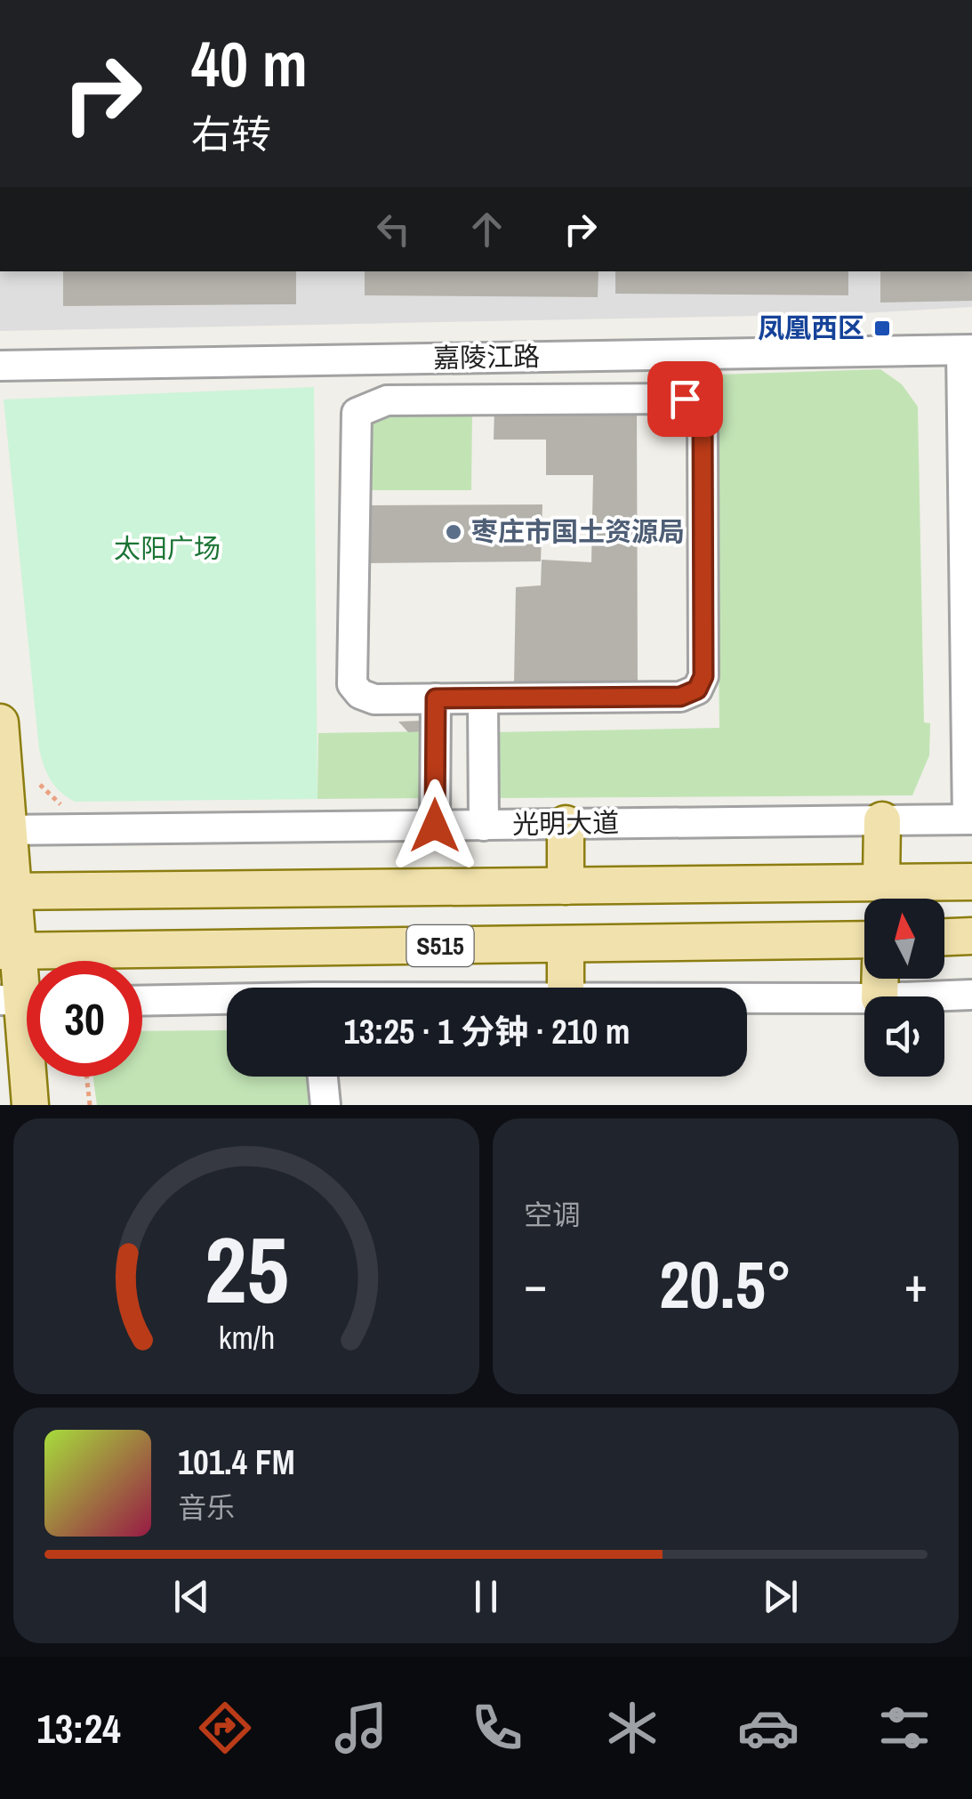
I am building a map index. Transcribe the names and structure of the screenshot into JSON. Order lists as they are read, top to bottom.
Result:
{
  "streets": {
    "main road": ["S515"],
    "street": ["嘉陵江路", "光明大道"]
  },
  "parks": ["太阳广场"],
  "places": {
    "transit": ["凤凰西区"],
    "other": ["枣庄市国土资源局"]
  },
  "north": "top",
  "page": {
    "turn": ["40 m", "右转"],
    "limit": "30",
    "trip": "13:25 · 1 分钟 · 210 m",
    "tile": "空调",
    "heat": ["−", "20.5°", "+"],
    "song": ["101.4 FM", "音乐"],
    "tabs": "13:24",
    "gauge": ["25", "km/h"]
  }
}
